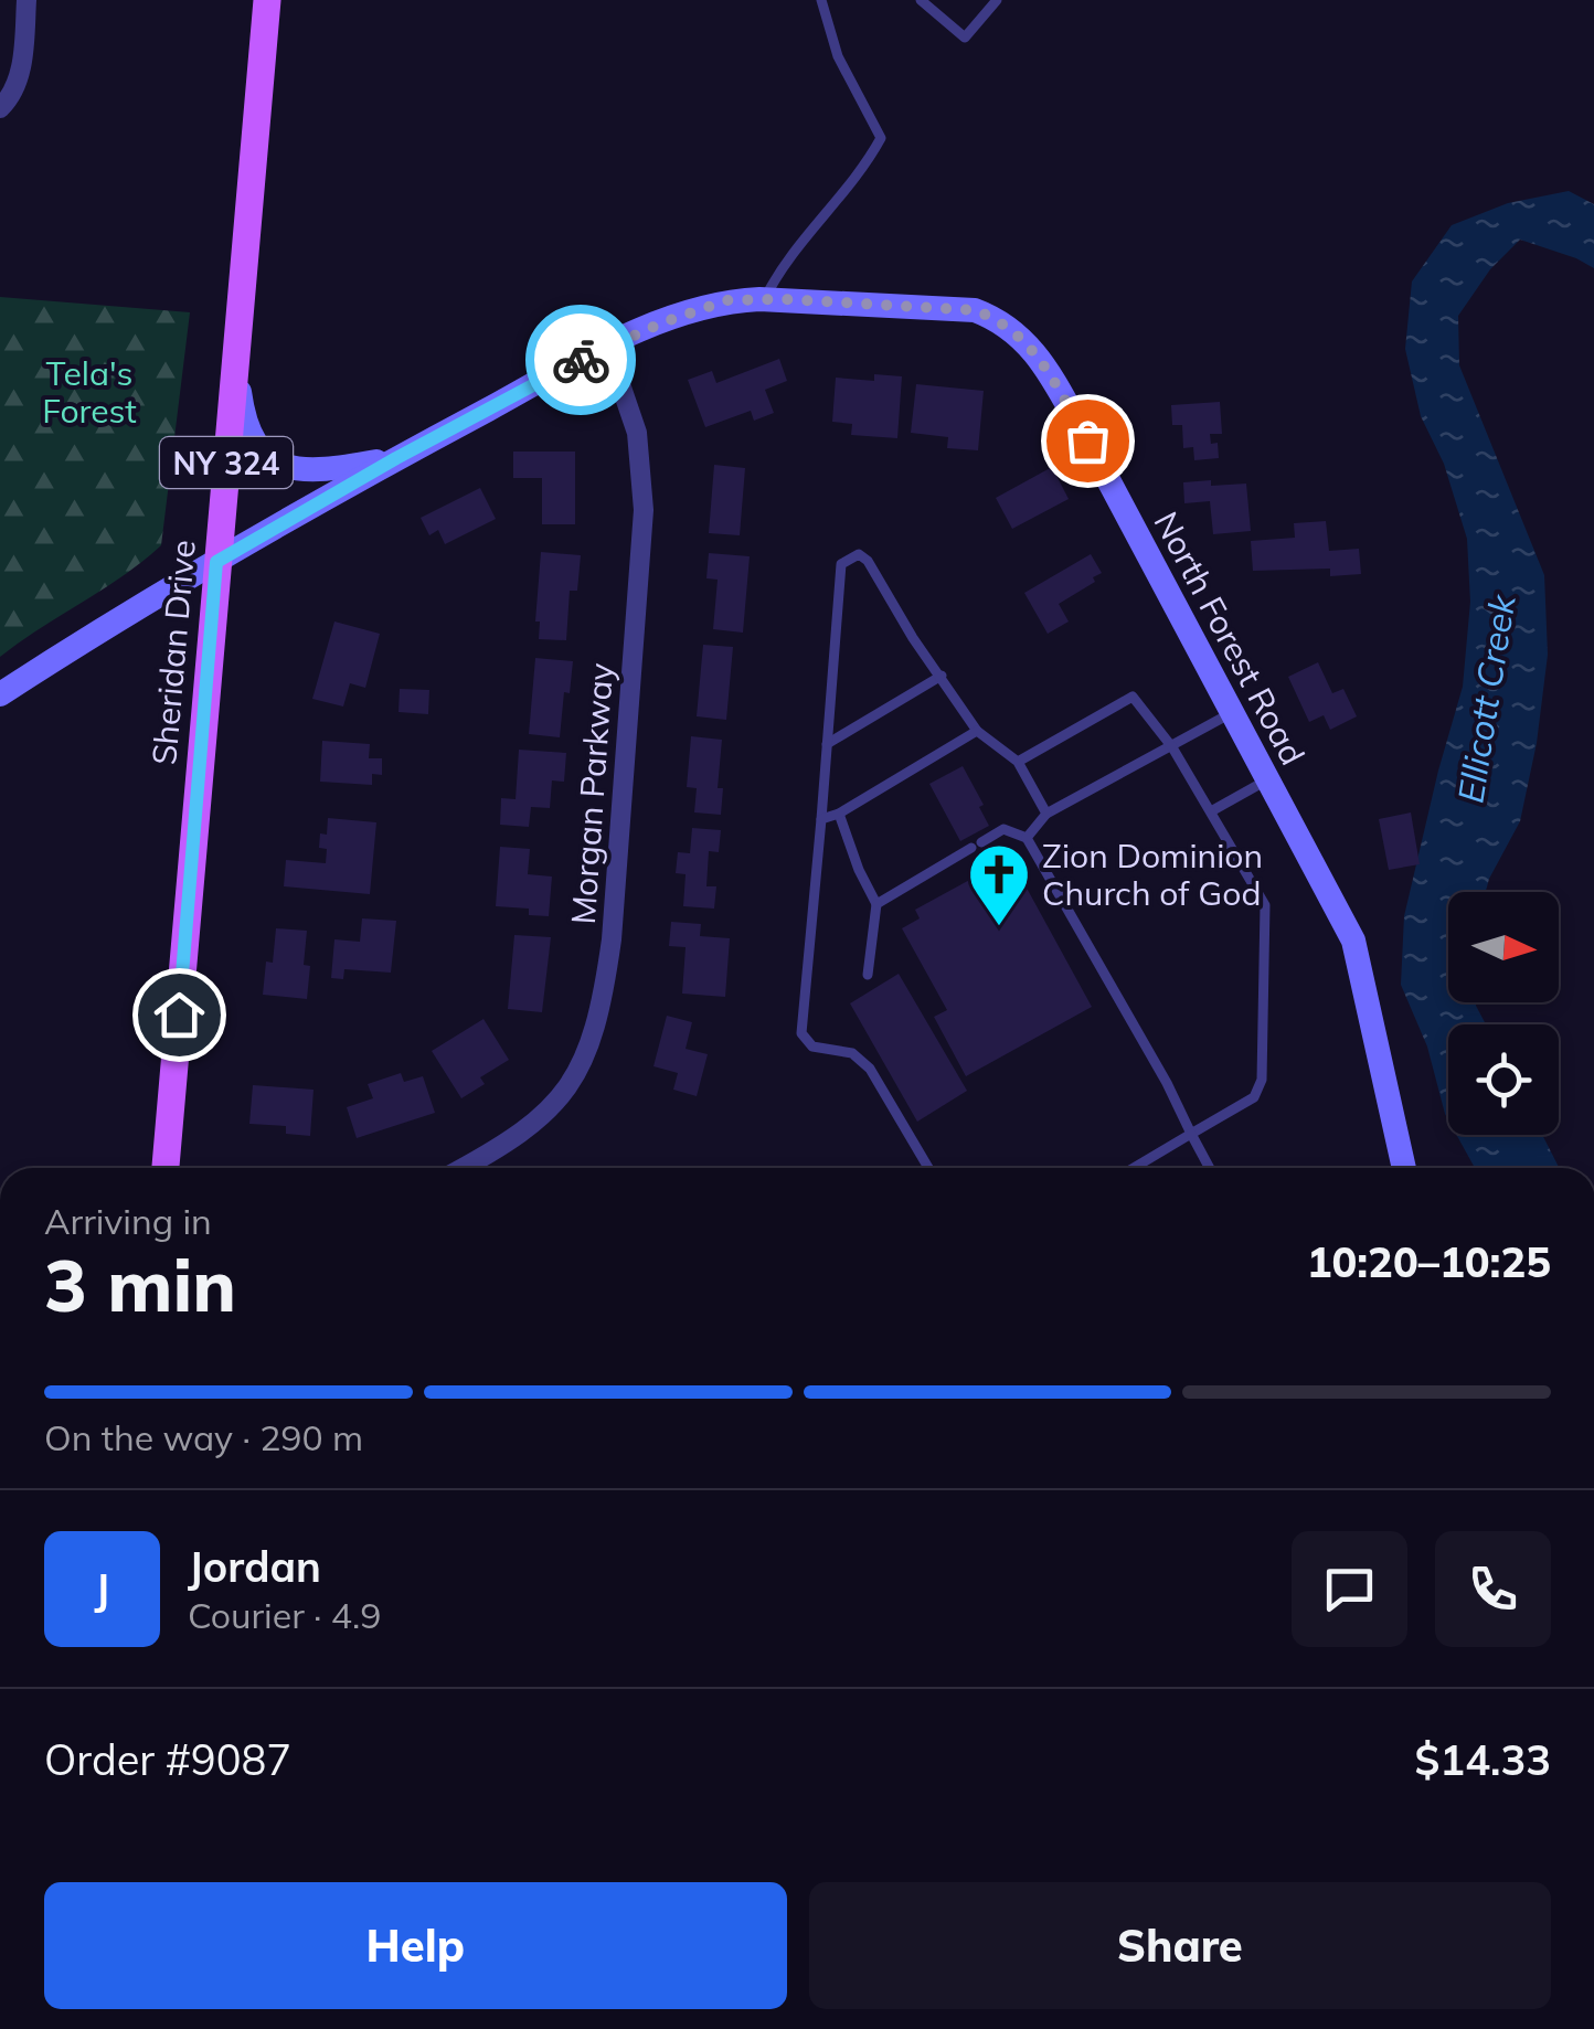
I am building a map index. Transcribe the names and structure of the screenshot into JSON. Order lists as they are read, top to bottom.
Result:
{
  "streets": {
    "main road": ["NY 324", "Sheridan Drive"],
    "street": ["North Forest Road", "Morgan Parkway"]
  },
  "crossings": [
    ["North Forest Road", "Sheridan Drive"],
    ["North Forest Road", "Morgan Parkway"]
  ],
  "water": ["Ellicott Creek"],
  "parks": ["Tela's Forest"],
  "places": {
    "church": ["Zion Dominion Church of God"]
  },
  "north": "right",
  "page": {
    "heading": ["3 min", "Arriving in", "10:20–10:25"],
    "panel": [
      "Jordan",
      "Courier · 4.9",
      "Order #9087",
      "$14.33"
    ],
    "bar": "On the way · 290 m",
    "round": "J",
    "buttons": ["Help", "Share"]
  }
}
